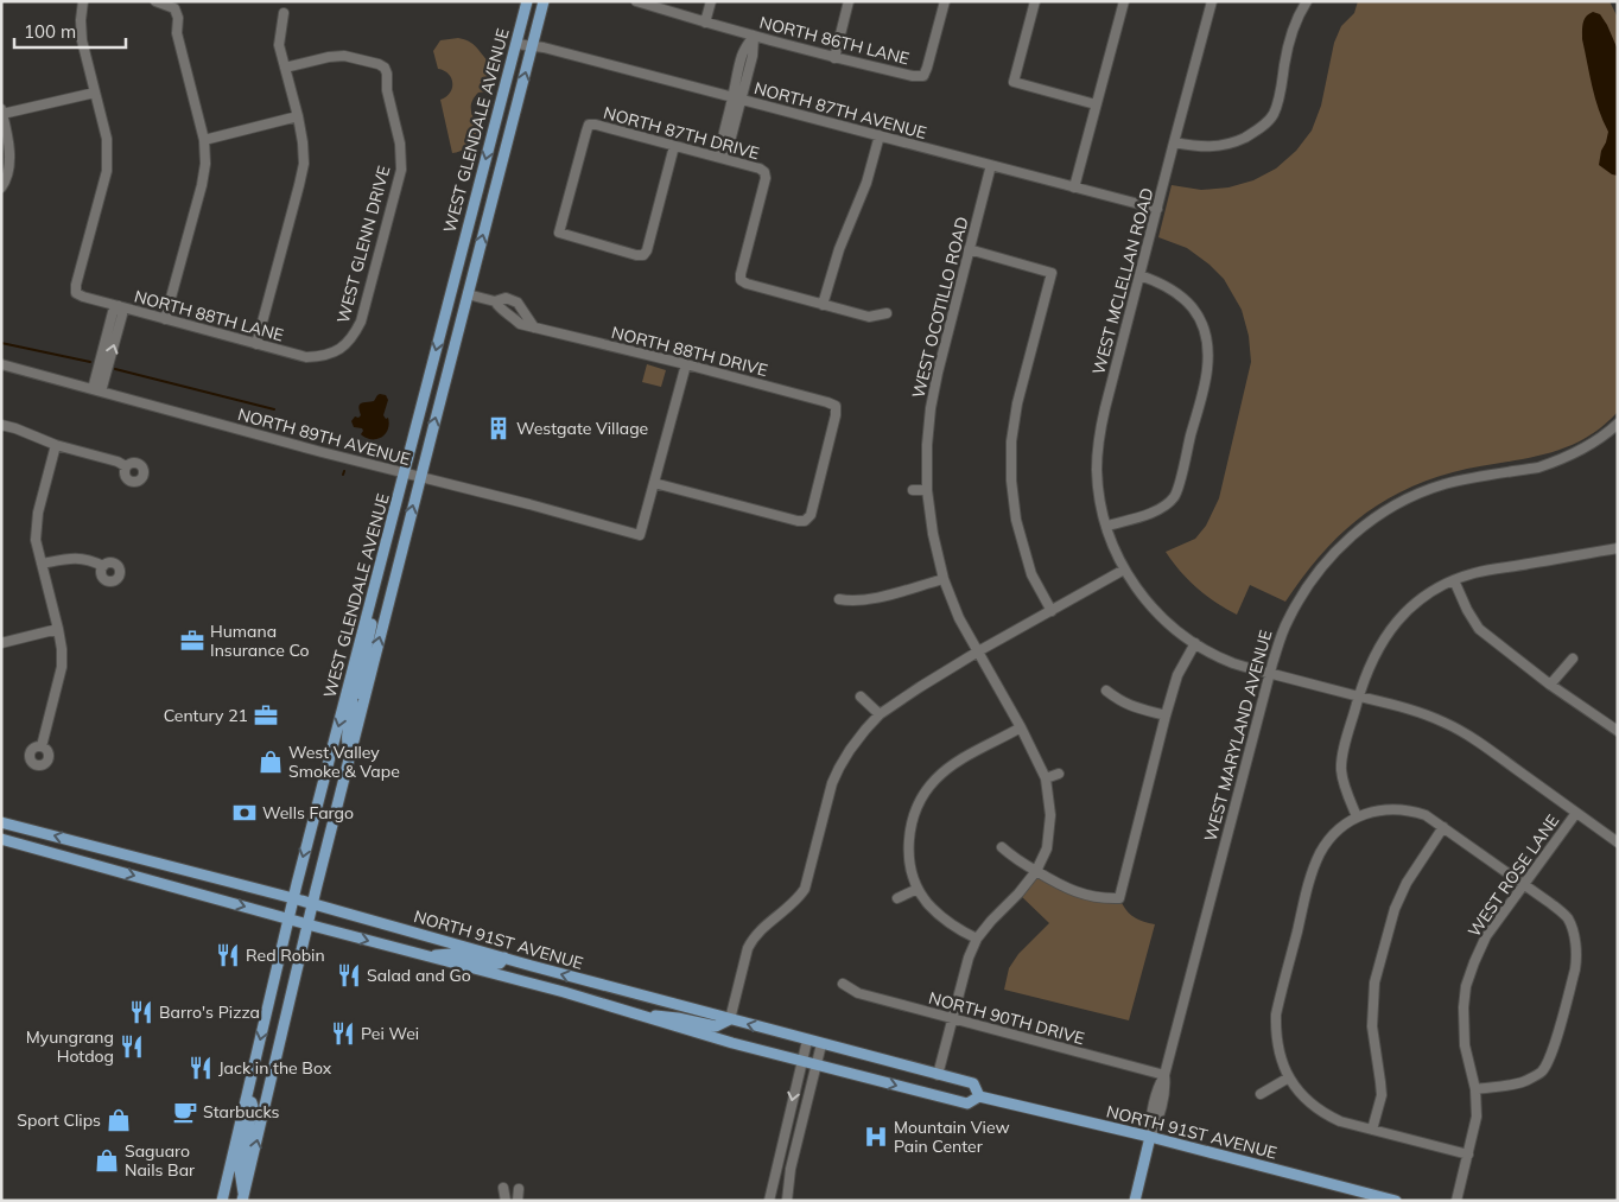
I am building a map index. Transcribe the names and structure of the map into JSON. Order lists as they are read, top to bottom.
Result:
{
  "streets": {
    "main road": ["WEST GLENDALE AVENUE", "WEST MARYLAND AVENUE", "NORTH 91ST AVENUE"],
    "street": [
      "NORTH 86TH LANE",
      "NORTH 87TH AVENUE",
      "NORTH 87TH DRIVE",
      "WEST GLENN DRIVE",
      "WEST MCLELLAN ROAD",
      "WEST OCOTILLO ROAD",
      "NORTH 88TH LANE",
      "NORTH 88TH DRIVE",
      "NORTH 89TH AVENUE",
      "WEST ROSE LANE",
      "NORTH 90TH DRIVE"
    ]
  },
  "crossings": [
    ["NORTH 87TH AVENUE", "WEST GLENDALE AVENUE"],
    ["NORTH 87TH AVENUE", "WEST MCLELLAN ROAD"],
    ["NORTH 87TH AVENUE", "WEST OCOTILLO ROAD"],
    ["WEST GLENDALE AVENUE", "NORTH 88TH DRIVE"],
    ["WEST GLENDALE AVENUE", "NORTH 89TH AVENUE"],
    ["WEST GLENDALE AVENUE", "NORTH 91ST AVENUE"],
    ["WEST GLENN DRIVE", "NORTH 88TH LANE"],
    ["NORTH 88TH DRIVE", "NORTH 89TH AVENUE"],
    ["WEST MARYLAND AVENUE", "NORTH 91ST AVENUE"],
    ["WEST MARYLAND AVENUE", "NORTH 90TH DRIVE"]
  ],
  "places": {
    "building": ["Westgate Village"],
    "office": ["Humana Insurance Co", "Century 21"],
    "shop": ["West Valley Smoke & Vape", "Sport Clips", "Saguaro Nails Bar"],
    "bank": ["Wells Fargo"],
    "restaurant": [
      "Red Robin",
      "Salad and Go",
      "Barro's Pizza",
      "Pei Wei",
      "Myungrang Hotdog",
      "Jack in the Box"
    ],
    "cafe": ["Starbucks"],
    "hospital": ["Mountain View Pain Center"]
  },
  "scale_bar": "100 m"
}
